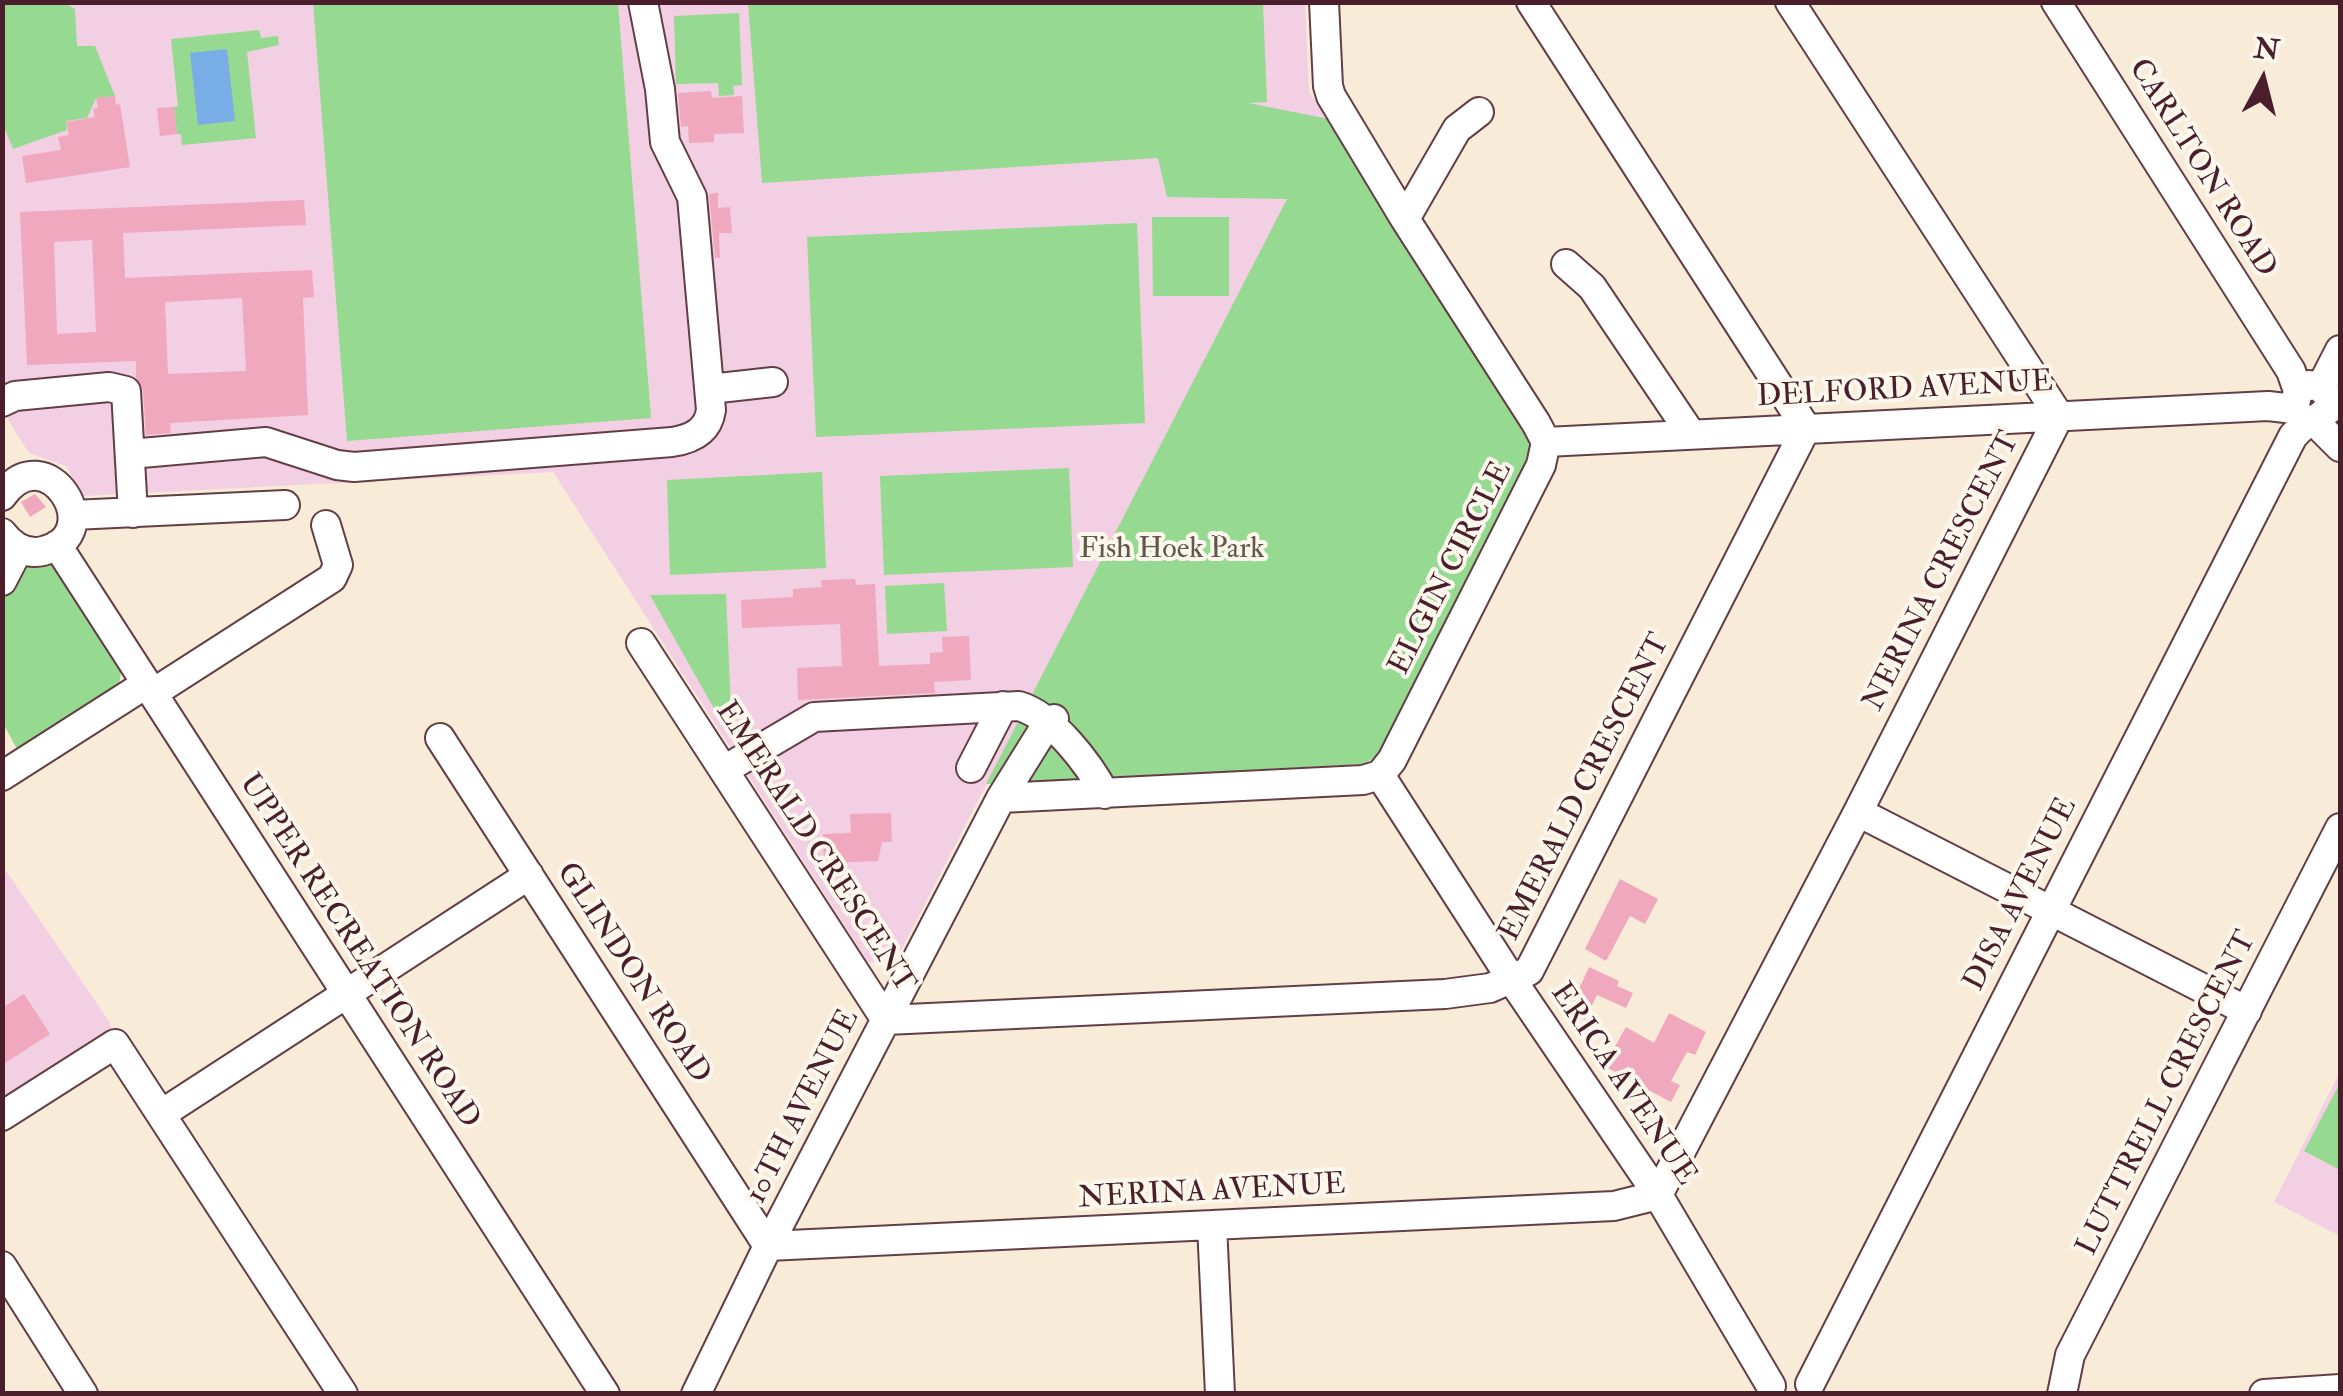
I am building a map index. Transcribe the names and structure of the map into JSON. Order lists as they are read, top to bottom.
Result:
{
  "streets": {
    "street": [
      "CARLTON ROAD",
      "DELFORD AVENUE",
      "ELGIN CIRCLE",
      "NERINA CRESCENT",
      "EMERALD CRESCENT",
      "DISA AVENUE",
      "UPPER RECREATION ROAD",
      "GLINDON ROAD",
      "ERICA AVENUE",
      "LUTTRELL CRESCENT",
      "10TH AVENUE",
      "NERINA AVENUE"
    ]
  },
  "crossings": [
    ["CARLTON ROAD", "DELFORD AVENUE"],
    ["CARLTON ROAD", "DISA AVENUE"],
    ["DELFORD AVENUE", "ELGIN CIRCLE"],
    ["DELFORD AVENUE", "NERINA CRESCENT"],
    ["DELFORD AVENUE", "EMERALD CRESCENT"],
    ["DELFORD AVENUE", "DISA AVENUE"],
    ["ELGIN CIRCLE", "ERICA AVENUE"],
    ["NERINA CRESCENT", "ERICA AVENUE"],
    ["NERINA CRESCENT", "NERINA AVENUE"],
    ["EMERALD CRESCENT", "ERICA AVENUE"],
    ["EMERALD CRESCENT", "10TH AVENUE"],
    ["GLINDON ROAD", "10TH AVENUE"],
    ["GLINDON ROAD", "NERINA AVENUE"],
    ["ERICA AVENUE", "NERINA AVENUE"],
    ["10TH AVENUE", "NERINA AVENUE"]
  ],
  "parks": ["Fish Hoek Park"],
  "north": "top"
}
